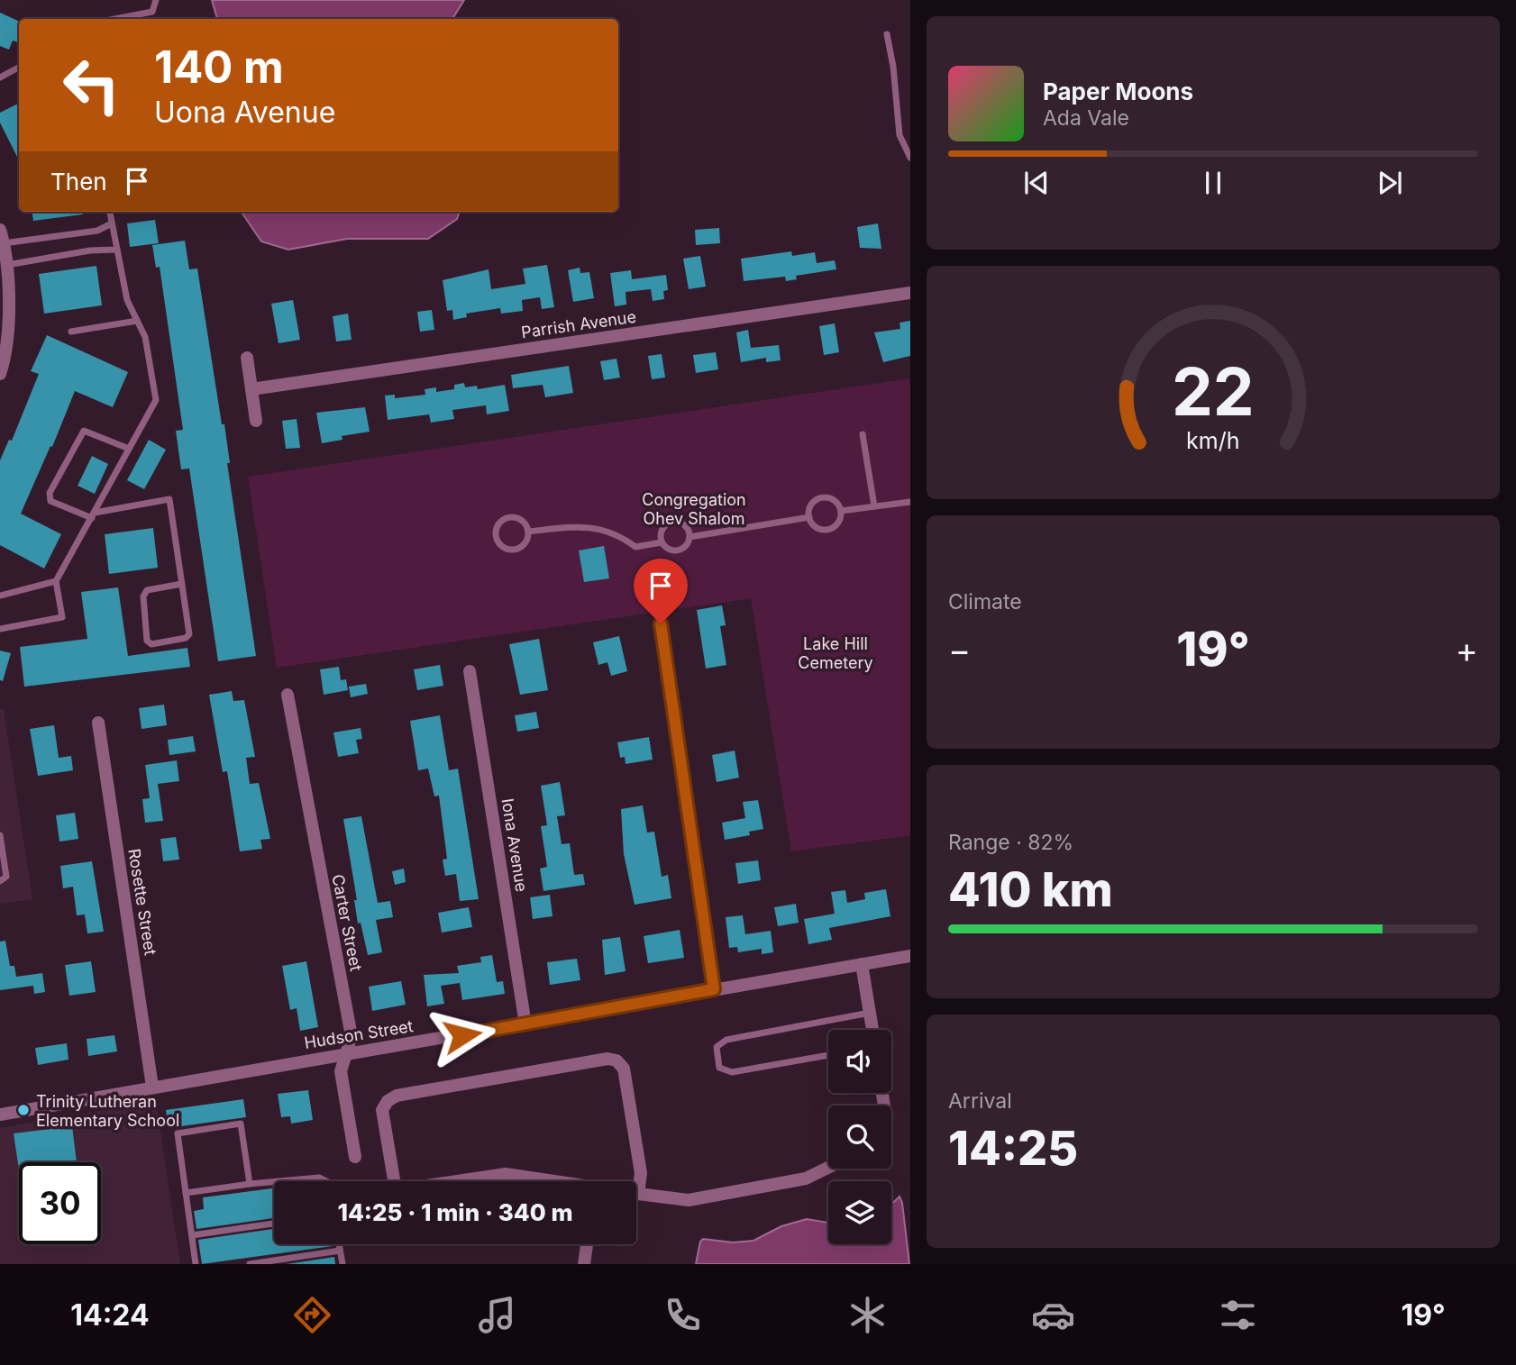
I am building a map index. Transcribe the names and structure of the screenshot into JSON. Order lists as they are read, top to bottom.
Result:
{
  "streets": {
    "street": [
      "Parrish Avenue",
      "Iona Avenue",
      "Rosette Street",
      "Carter Street",
      "Hudson Street"
    ]
  },
  "crossings": [
    ["Iona Avenue", "Hudson Street"],
    ["Rosette Street", "Hudson Street"],
    ["Carter Street", "Hudson Street"]
  ],
  "parks": ["Congregation Ohev Shalom", "Lake Hill Cemetery"],
  "places": ["Trinity Lutheran Elementary School"],
  "page": {
    "turn": ["140 m", "Uona Avenue"],
    "song": ["Paper Moons", "Ada Vale"],
    "then": "Then",
    "tile": [
      "Climate",
      ["Range · 82%", "410 km"],
      ["Arrival", "14:25"]
    ],
    "heat": ["−", "19°", "+"],
    "limit": "30",
    "trip": "14:25 · 1 min · 340 m",
    "tabs": ["14:24", "19°"],
    "gauge": ["22", "km/h"]
  }
}
